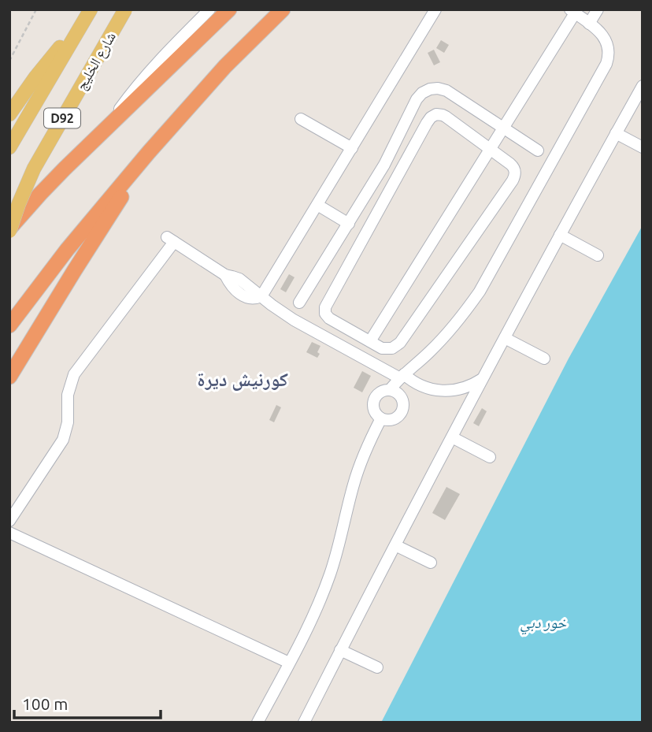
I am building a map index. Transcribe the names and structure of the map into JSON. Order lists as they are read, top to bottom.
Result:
{
  "streets": {
    "main road": ["شارع الخليج", "D92"]
  },
  "districts": ["كورنيش ديرة"],
  "water": ["خور دبي"],
  "scale_bar": "100 m"
}
